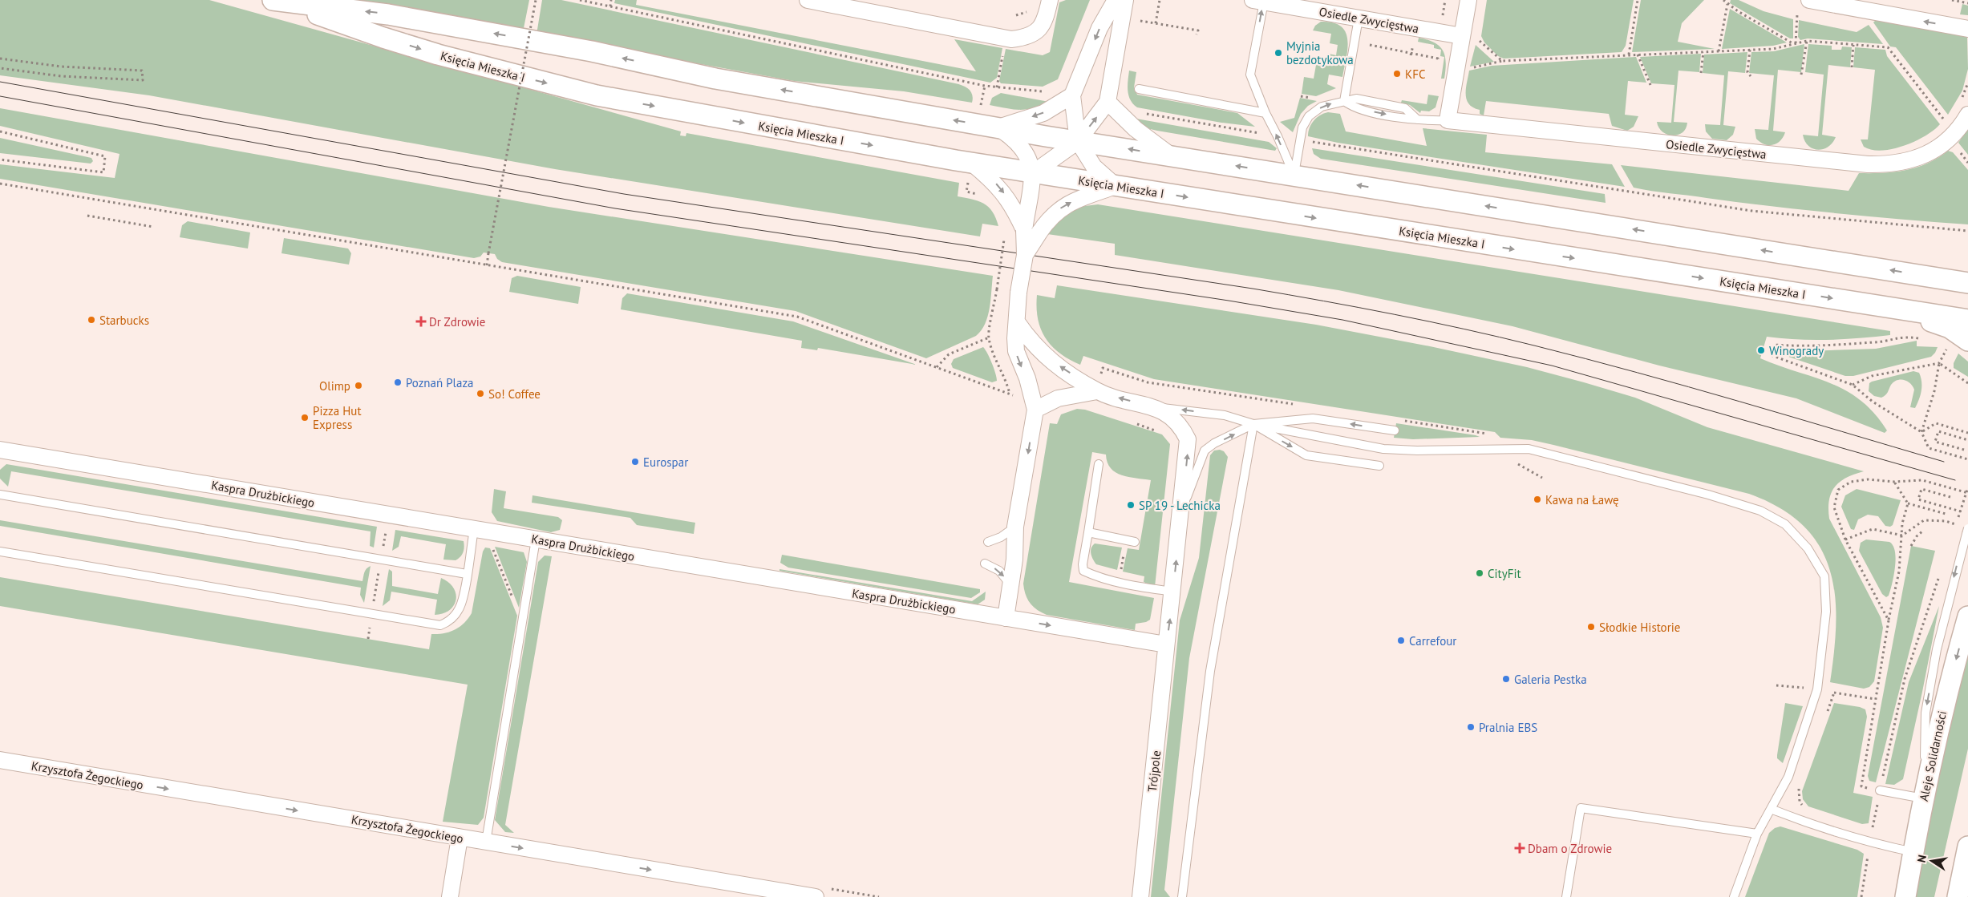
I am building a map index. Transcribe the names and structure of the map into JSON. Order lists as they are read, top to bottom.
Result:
{
  "streets": {
    "street": [
      "Osiedle Zwycięstwa",
      "Księcia Mieszka I",
      "Kaspra Drużbickiego",
      "Aleje Solidarności",
      "Trójpole",
      "Krzysztofa Żegockiego"
    ]
  },
  "crossings": [
    ["Kaspra Drużbickiego", "Trójpole"]
  ],
  "one_way": ["Aleje Solidarności", "Trójpole", "Krzysztofa Żegockiego"],
  "places": {
    "other": [
      "Myjnia bezdotykowa",
      "KFC",
      "Starbucks",
      "Winogrady",
      "Poznań Plaza",
      "Olimp",
      "So! Coffee",
      "Pizza Hut Express",
      "Eurospar",
      "Kawa na Ławę",
      "SP 19 - Lechicka",
      "CityFit",
      "Słodkie Historie",
      "Carrefour",
      "Galeria Pestka",
      "Pralnia EBS"
    ],
    "health": ["Dr Zdrowie", "Dbam o Zdrowie"]
  },
  "north": "left"
}
